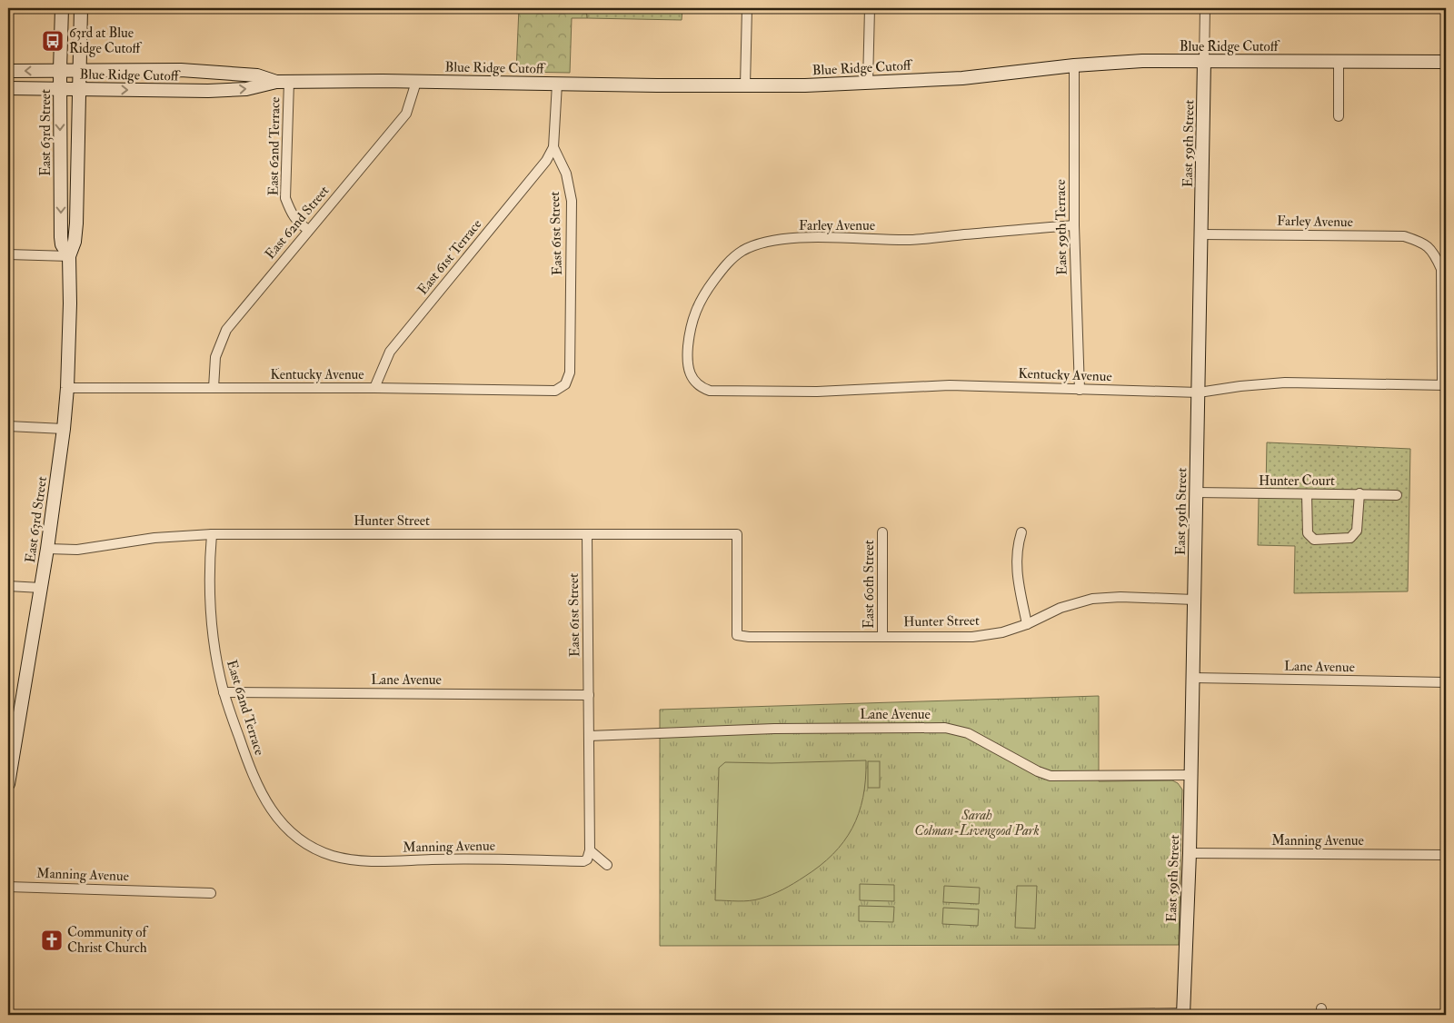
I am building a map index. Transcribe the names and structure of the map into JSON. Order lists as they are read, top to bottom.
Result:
{
  "streets": {
    "main road": ["Blue Ridge Cutoff", "East 63rd Street", "East 59th Street"],
    "street": [
      "East 62nd Terrace",
      "Farley Avenue",
      "East 62nd Street",
      "East 59th Terrace",
      "East 61st Street",
      "East 61st Terrace",
      "Kentucky Avenue",
      "Hunter Court",
      "Hunter Street",
      "East 60th Street",
      "Lane Avenue",
      "Manning Avenue"
    ]
  },
  "crossings": [
    ["Blue Ridge Cutoff", "East 63rd Street"],
    ["Blue Ridge Cutoff", "East 59th Street"],
    ["Blue Ridge Cutoff", "East 62nd Terrace"],
    ["Blue Ridge Cutoff", "East 62nd Street"],
    ["Blue Ridge Cutoff", "East 59th Terrace"],
    ["Blue Ridge Cutoff", "East 61st Street"],
    ["East 63rd Street", "Kentucky Avenue"],
    ["East 63rd Street", "Hunter Street"],
    ["East 59th Street", "Farley Avenue"],
    ["East 59th Street", "Kentucky Avenue"],
    ["East 59th Street", "Hunter Court"],
    ["East 59th Street", "Hunter Street"],
    ["East 59th Street", "Lane Avenue"],
    ["East 59th Street", "Manning Avenue"],
    ["East 62nd Terrace", "East 62nd Street"],
    ["East 62nd Terrace", "Hunter Street"],
    ["East 62nd Terrace", "Lane Avenue"],
    ["East 62nd Terrace", "Manning Avenue"],
    ["Farley Avenue", "East 59th Terrace"],
    ["Farley Avenue", "Kentucky Avenue"],
    ["East 62nd Street", "Kentucky Avenue"],
    ["East 59th Terrace", "Kentucky Avenue"],
    ["East 61st Street", "East 61st Terrace"],
    ["East 61st Street", "Kentucky Avenue"],
    ["East 61st Street", "Hunter Street"],
    ["East 61st Street", "Lane Avenue"],
    ["East 61st Terrace", "Kentucky Avenue"],
    ["Hunter Street", "East 60th Street"]
  ],
  "parks": ["Sarah Colman-Livengood Park"],
  "places": {
    "bus stop": ["63rd at Blue Ridge Cutoff"],
    "church": ["Community of Christ Church"]
  }
}
